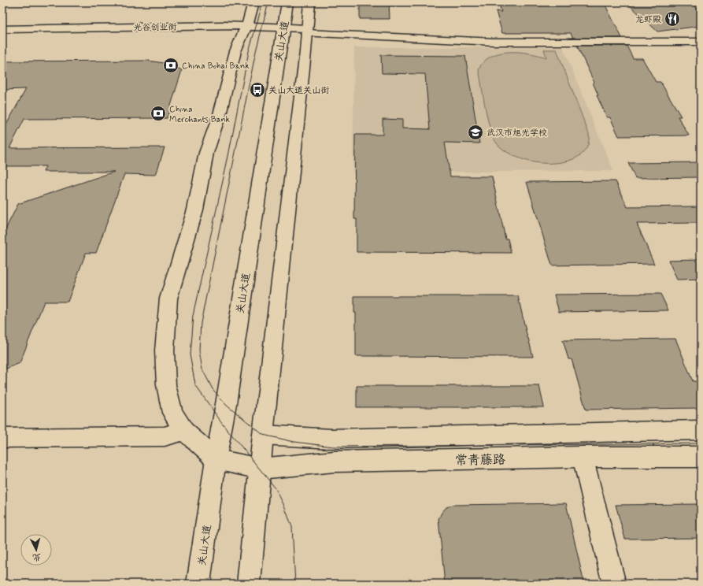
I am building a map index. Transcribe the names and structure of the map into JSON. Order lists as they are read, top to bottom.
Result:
{
  "streets": {
    "main road": ["光谷创业街", "关山大道", "常青藤路"]
  },
  "crossings": [
    ["光谷创业街", "关山大道"],
    ["关山大道", "常青藤路"]
  ],
  "places": {
    "restaurant": ["龙虾殿"],
    "bank": ["China Bohai Bank", "China Merchants Bank"],
    "bus stop": ["关山大道关山街"],
    "school or university": ["武汉市旭光学校"]
  },
  "north": "bottom"
}
